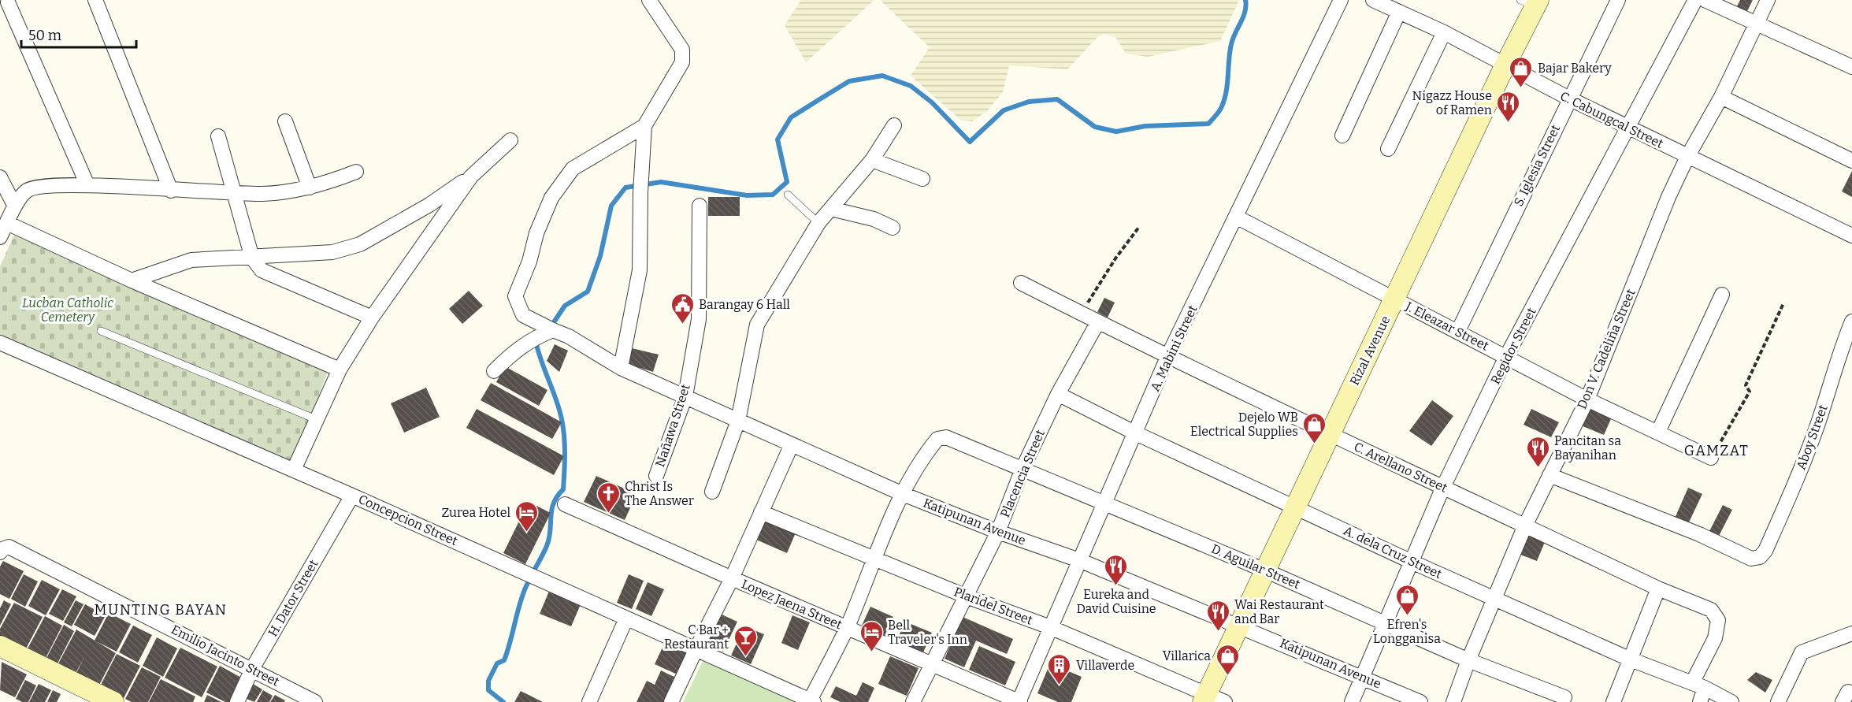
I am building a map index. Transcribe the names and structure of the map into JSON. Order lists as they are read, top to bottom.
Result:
{
  "streets": {
    "main road": ["Rizal Avenue"],
    "street": [
      "C. Cabungcal Street",
      "S. Iglesia Street",
      "J. Eleazar Street",
      "Regidor Street",
      "A. Mabini Street",
      "Don V. Cadeliña Street",
      "Nañawa Street",
      "Aboy Street",
      "C. Arellano Street",
      "Placencia Street",
      "Concepcion Street",
      "Katipunan Avenue",
      "A. dela Cruz Street",
      "D. Aguilar Street",
      "H. Dator Street",
      "Lopez Jaena Street",
      "Plaridel Street",
      "Emilio Jacinto Street"
    ]
  },
  "crossings": [
    ["C. Cabungcal Street", "S. Iglesia Street"],
    ["C. Cabungcal Street", "Regidor Street"],
    ["C. Cabungcal Street", "Don V. Cadeliña Street"],
    ["C. Cabungcal Street", "Rizal Avenue"],
    ["S. Iglesia Street", "J. Eleazar Street"],
    ["J. Eleazar Street", "Regidor Street"],
    ["J. Eleazar Street", "A. Mabini Street"],
    ["J. Eleazar Street", "Don V. Cadeliña Street"],
    ["J. Eleazar Street", "Rizal Avenue"],
    ["Regidor Street", "C. Arellano Street"],
    ["Regidor Street", "Katipunan Avenue"],
    ["Regidor Street", "A. dela Cruz Street"],
    ["Regidor Street", "D. Aguilar Street"],
    ["A. Mabini Street", "C. Arellano Street"],
    ["A. Mabini Street", "Katipunan Avenue"],
    ["A. Mabini Street", "A. dela Cruz Street"],
    ["A. Mabini Street", "D. Aguilar Street"],
    ["A. Mabini Street", "Lopez Jaena Street"],
    ["A. Mabini Street", "Plaridel Street"],
    ["Don V. Cadeliña Street", "Aboy Street"],
    ["Don V. Cadeliña Street", "C. Arellano Street"],
    ["Don V. Cadeliña Street", "A. dela Cruz Street"],
    ["Don V. Cadeliña Street", "D. Aguilar Street"],
    ["Rizal Avenue", "C. Arellano Street"],
    ["Rizal Avenue", "Katipunan Avenue"],
    ["Rizal Avenue", "A. dela Cruz Street"],
    ["Rizal Avenue", "D. Aguilar Street"],
    ["Rizal Avenue", "Plaridel Street"],
    ["Nañawa Street", "Katipunan Avenue"],
    ["C. Arellano Street", "Placencia Street"],
    ["C. Arellano Street", "A. dela Cruz Street"],
    ["Placencia Street", "Katipunan Avenue"],
    ["Placencia Street", "A. dela Cruz Street"],
    ["Placencia Street", "D. Aguilar Street"],
    ["Placencia Street", "Lopez Jaena Street"],
    ["Placencia Street", "Plaridel Street"],
    ["Concepcion Street", "H. Dator Street"],
    ["Katipunan Avenue", "D. Aguilar Street"],
    ["H. Dator Street", "Emilio Jacinto Street"]
  ],
  "districts": ["GAMZAT", "MUNTING BAYAN"],
  "parks": ["Lucban Catholic Cemetery"],
  "places": {
    "shop": [
      "Bajar Bakery",
      "Dejelo WB Electrical Supplies",
      "Efren's Longganisa",
      "Villarica"
    ],
    "restaurant": [
      "Nigazz House of Ramen",
      "Pancitan sa Bayanihan",
      "Eureka and David Cuisine",
      "Wai Restaurant and Bar"
    ],
    "public building": ["Barangay 6 Hall"],
    "church": ["Christ Is The Answer"],
    "hotel": ["Zurea Hotel", "Bell Traveler's Inn"],
    "bar": ["C Bar + Restaurant"],
    "building": ["Villaverde"]
  },
  "scale_bar": "50 m"
}
